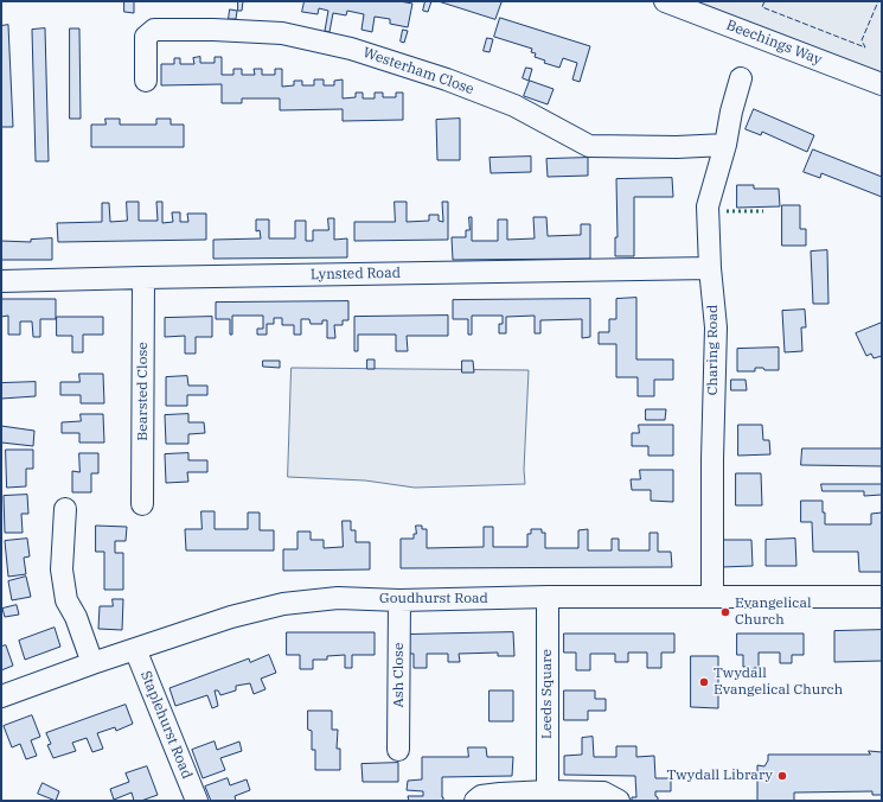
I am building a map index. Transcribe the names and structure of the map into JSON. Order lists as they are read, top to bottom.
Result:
{
  "streets": {
    "street": [
      "Beechings Way",
      "Westerham Close",
      "Lynsted Road",
      "Charing Road",
      "Bearsted Close",
      "Goudhurst Road",
      "Ash Close",
      "Leeds Square",
      "Staplehurst Road"
    ]
  },
  "crossings": [
    ["Westerham Close", "Charing Road"],
    ["Lynsted Road", "Charing Road"],
    ["Lynsted Road", "Bearsted Close"],
    ["Charing Road", "Goudhurst Road"],
    ["Goudhurst Road", "Ash Close"],
    ["Goudhurst Road", "Leeds Square"],
    ["Goudhurst Road", "Staplehurst Road"]
  ],
  "places": ["Evangelical Church", "Twydall Evangelical Church", "Twydall Library"]
}
